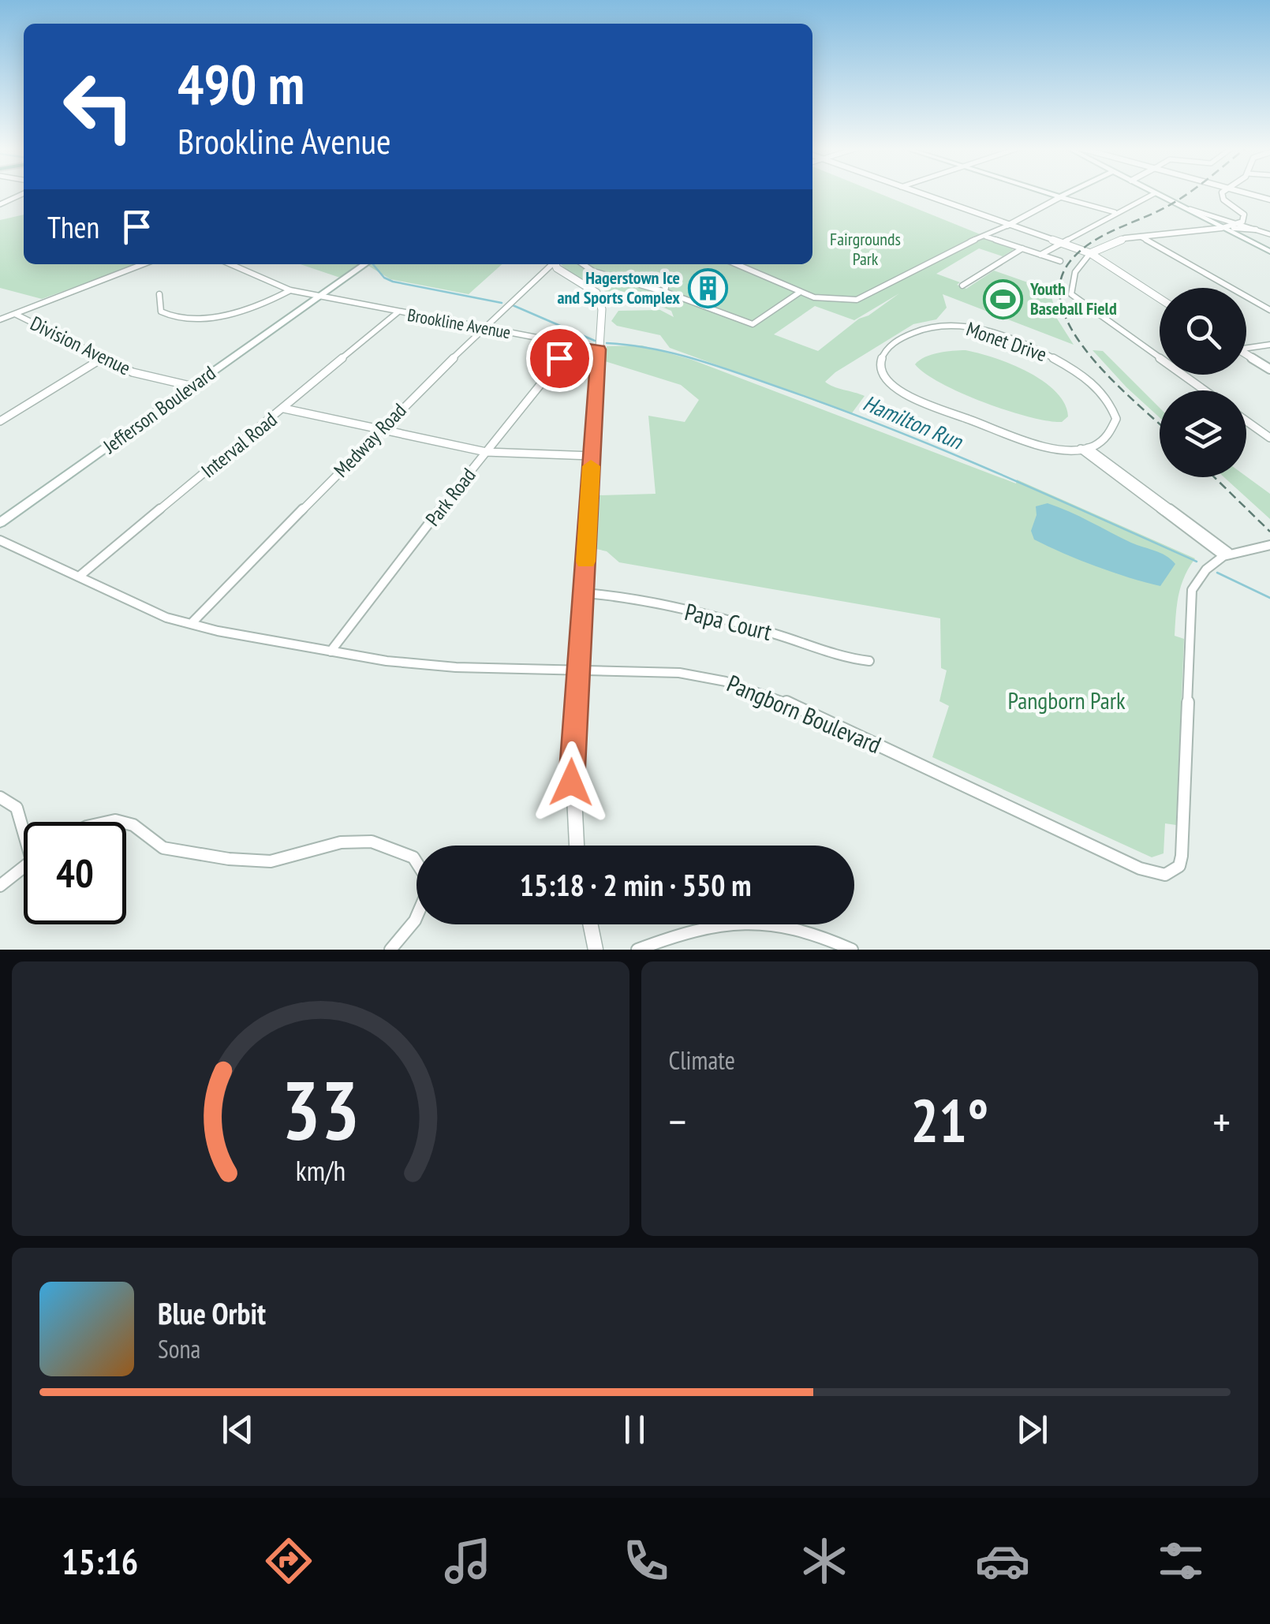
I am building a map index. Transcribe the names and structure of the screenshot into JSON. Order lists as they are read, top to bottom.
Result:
{
  "streets": {
    "main road": ["Jefferson Boulevard"],
    "street": [
      "Brookline Avenue",
      "Monet Drive",
      "Division Avenue",
      "Medway Road",
      "Interval Road",
      "Park Road",
      "Papa Court",
      "Pangborn Boulevard"
    ]
  },
  "crossings": [
    ["Brookline Avenue", "Jefferson Boulevard"],
    ["Brookline Avenue", "Medway Road"],
    ["Brookline Avenue", "Interval Road"],
    ["Brookline Avenue", "Park Road"],
    ["Division Avenue", "Jefferson Boulevard"],
    ["Medway Road", "Pangborn Boulevard"],
    ["Interval Road", "Pangborn Boulevard"],
    ["Park Road", "Pangborn Boulevard"]
  ],
  "water": ["Hamilton Run"],
  "parks": ["Fairgrounds Park", "Pangborn Park"],
  "places": {
    "building": ["Hagerstown Ice and Sports Complex"],
    "sports": ["Youth Baseball Field"]
  },
  "page": {
    "turn": ["490 m", "Brookline Avenue"],
    "then": "Then",
    "limit": "40",
    "trip": "15:18 · 2 min · 550 m",
    "tile": "Climate",
    "heat": ["−", "21°", "+"],
    "song": ["Blue Orbit", "Sona"],
    "tabs": "15:16",
    "gauge": ["33", "km/h"]
  }
}
